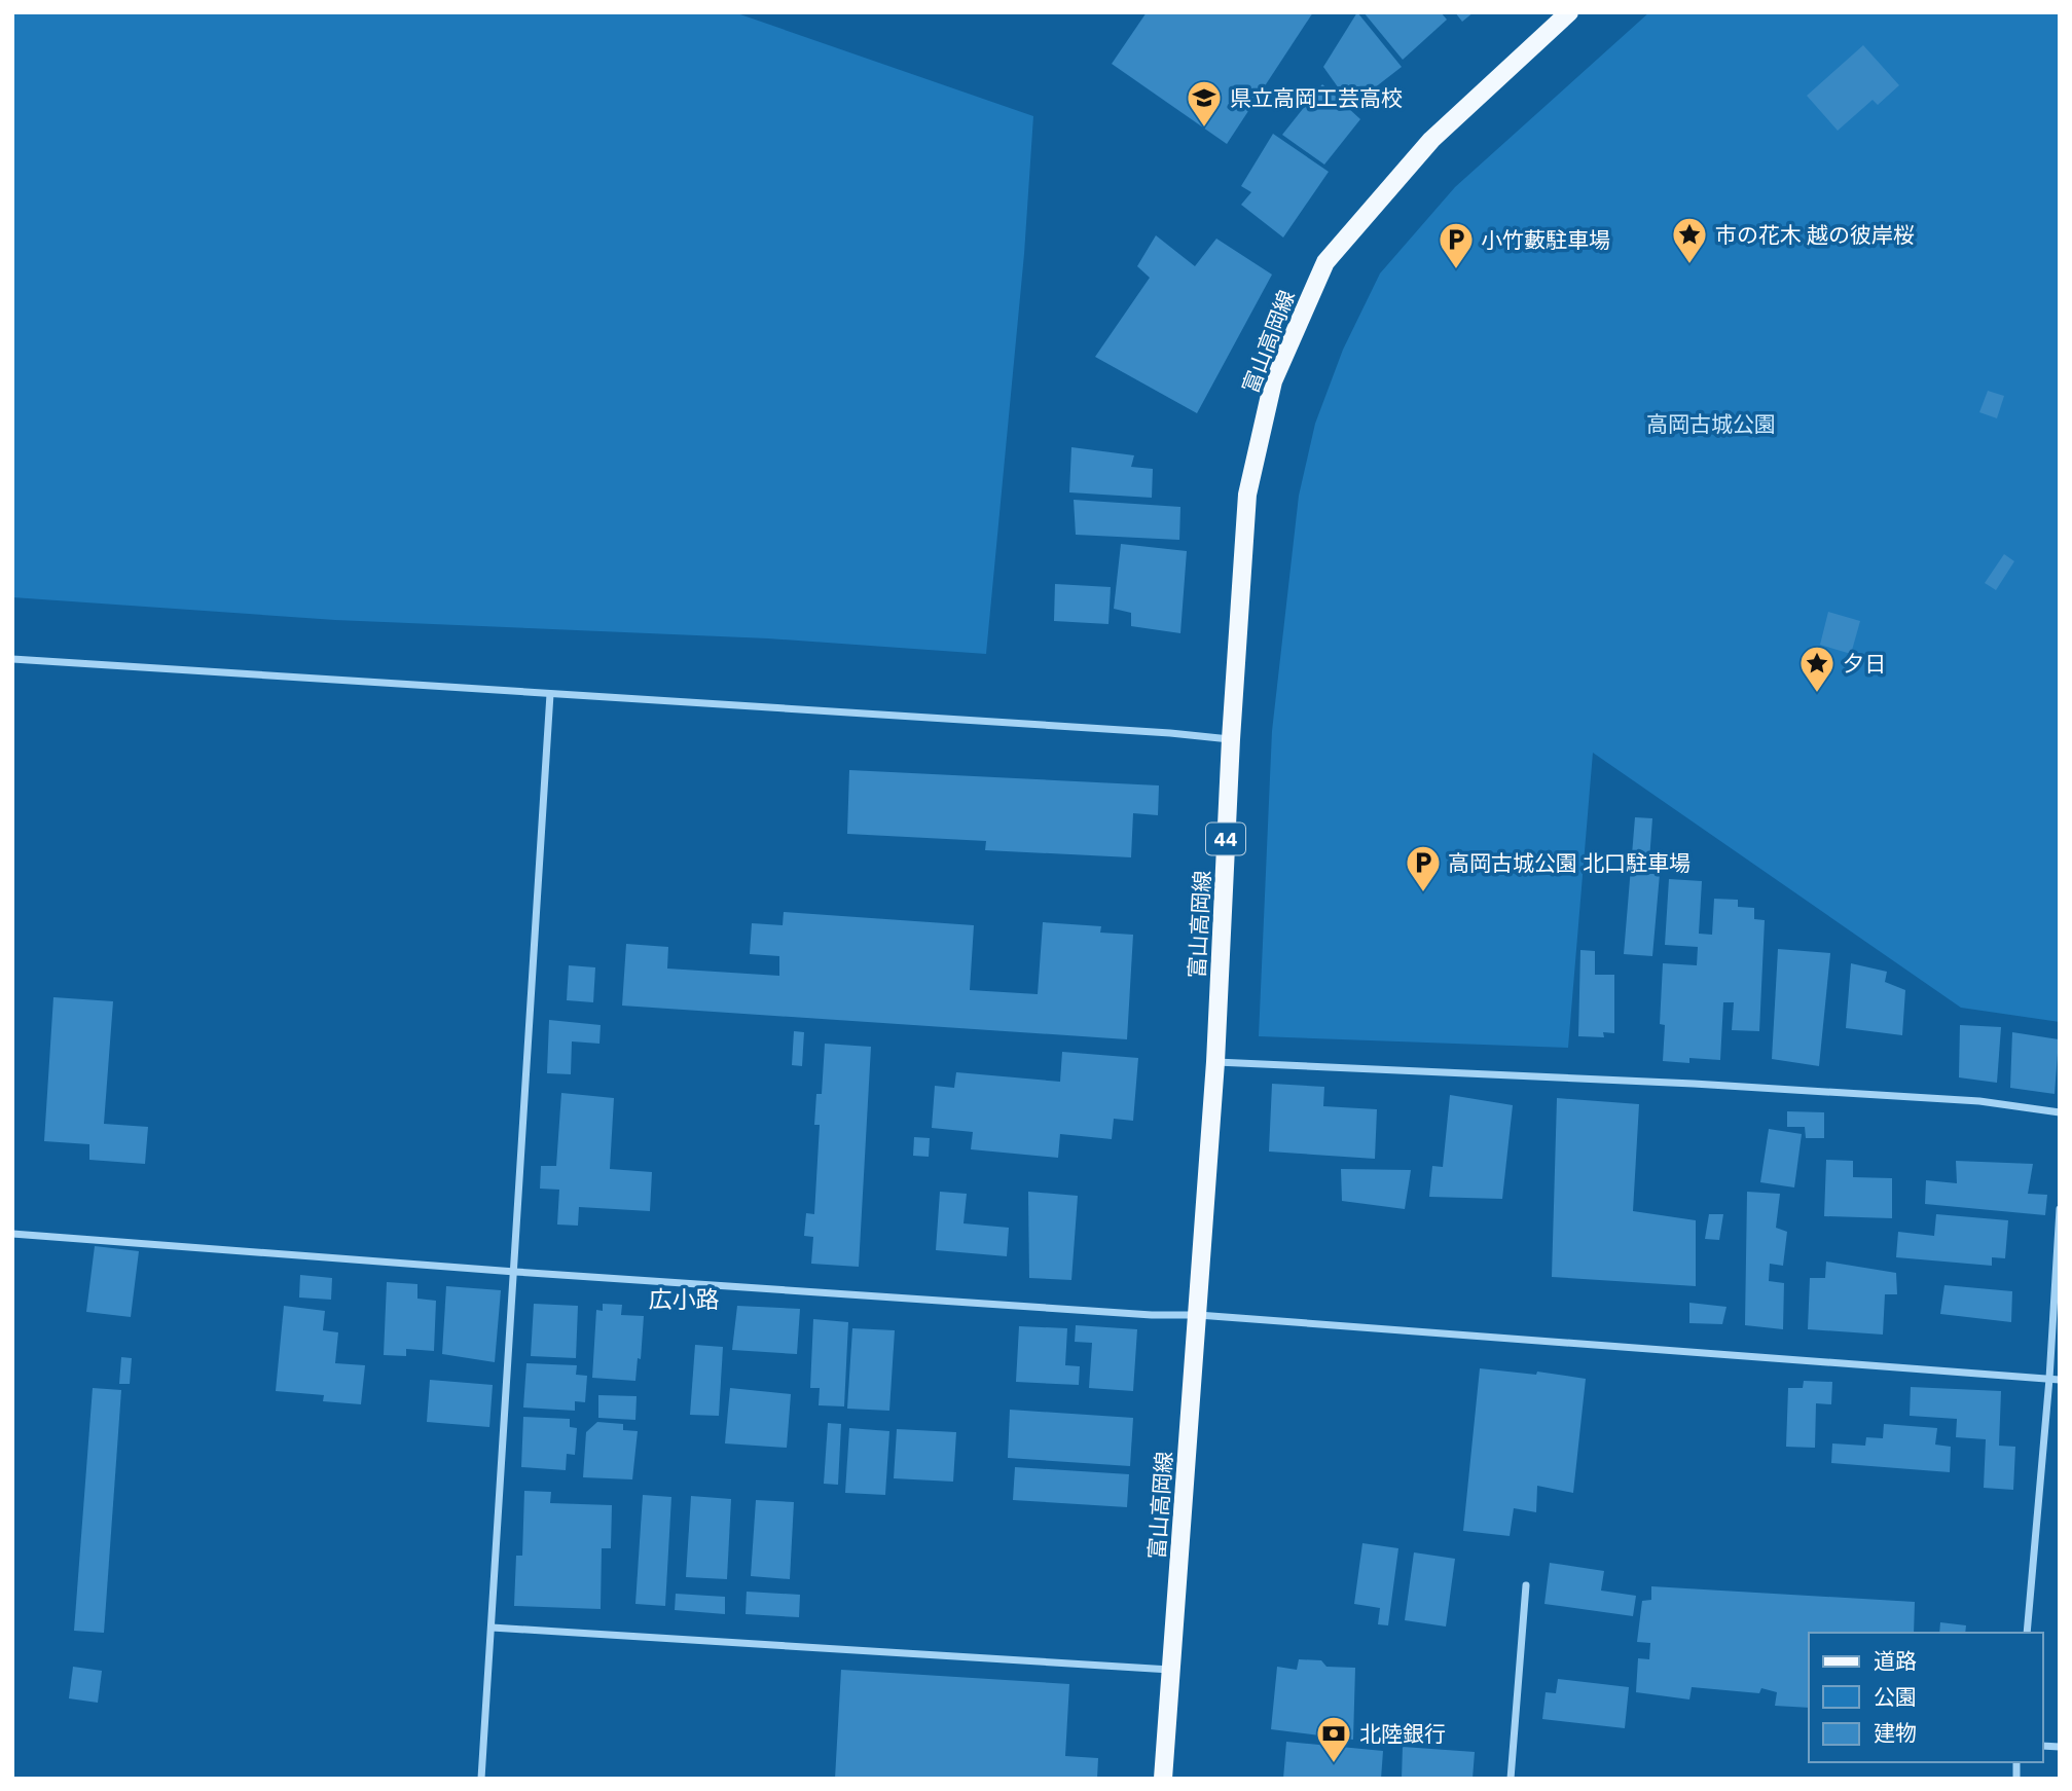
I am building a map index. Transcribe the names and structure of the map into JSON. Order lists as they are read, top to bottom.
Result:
{
  "streets": {
    "main road": ["富山高岡線", "44"]
  },
  "districts": ["広小路"],
  "parks": ["高岡古城公園"],
  "places": {
    "school or university": ["県立高岡工芸高校"],
    "place": ["市の花木 越の彼岸桜", "夕日"],
    "parking": ["小竹藪駐車場", "高岡古城公園 北口駐車場"],
    "bank": ["北陸銀行"]
  },
  "legend": ["道路", "公園", "建物"]
}
